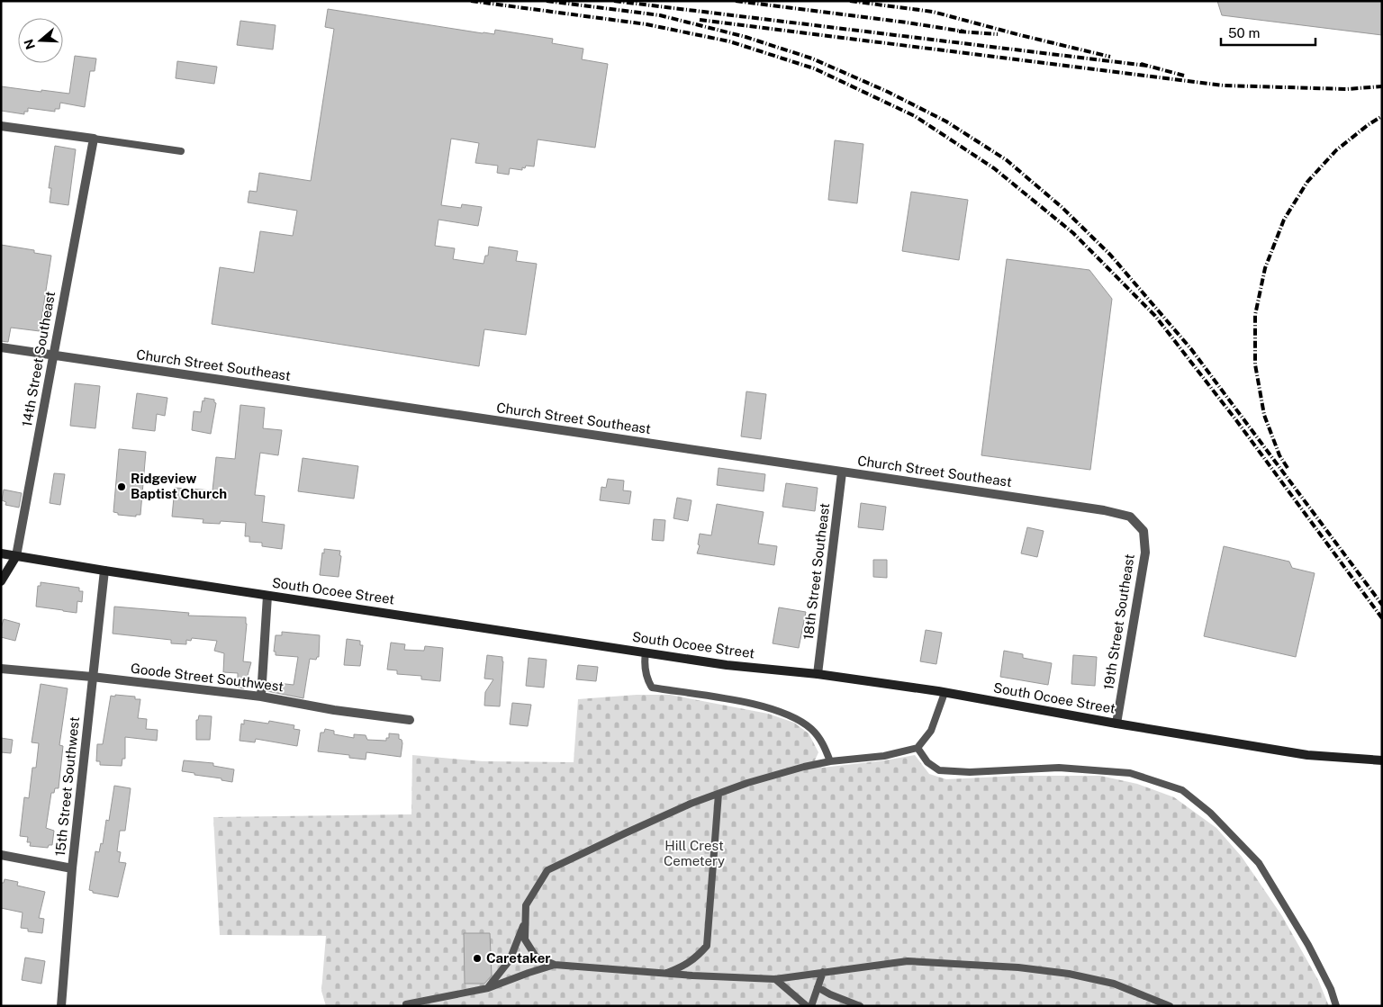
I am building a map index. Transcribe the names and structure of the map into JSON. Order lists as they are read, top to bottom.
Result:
{
  "streets": {
    "street": [
      "14th Street Southeast",
      "Church Street Southeast",
      "18th Street Southeast",
      "South Ocoee Street",
      "19th Street Southeast",
      "Goode Street Southwest",
      "15th Street Southwest"
    ]
  },
  "crossings": [
    ["14th Street Southeast", "Church Street Southeast"],
    ["14th Street Southeast", "South Ocoee Street"],
    ["Church Street Southeast", "18th Street Southeast"],
    ["Church Street Southeast", "19th Street Southeast"],
    ["18th Street Southeast", "South Ocoee Street"],
    ["South Ocoee Street", "19th Street Southeast"],
    ["South Ocoee Street", "15th Street Southwest"],
    ["Goode Street Southwest", "15th Street Southwest"]
  ],
  "parks": ["Hill Crest Cemetery"],
  "places": ["Ridgeview Baptist Church", "Caretaker"],
  "scale_bar": "50 m",
  "north": "left"
}
